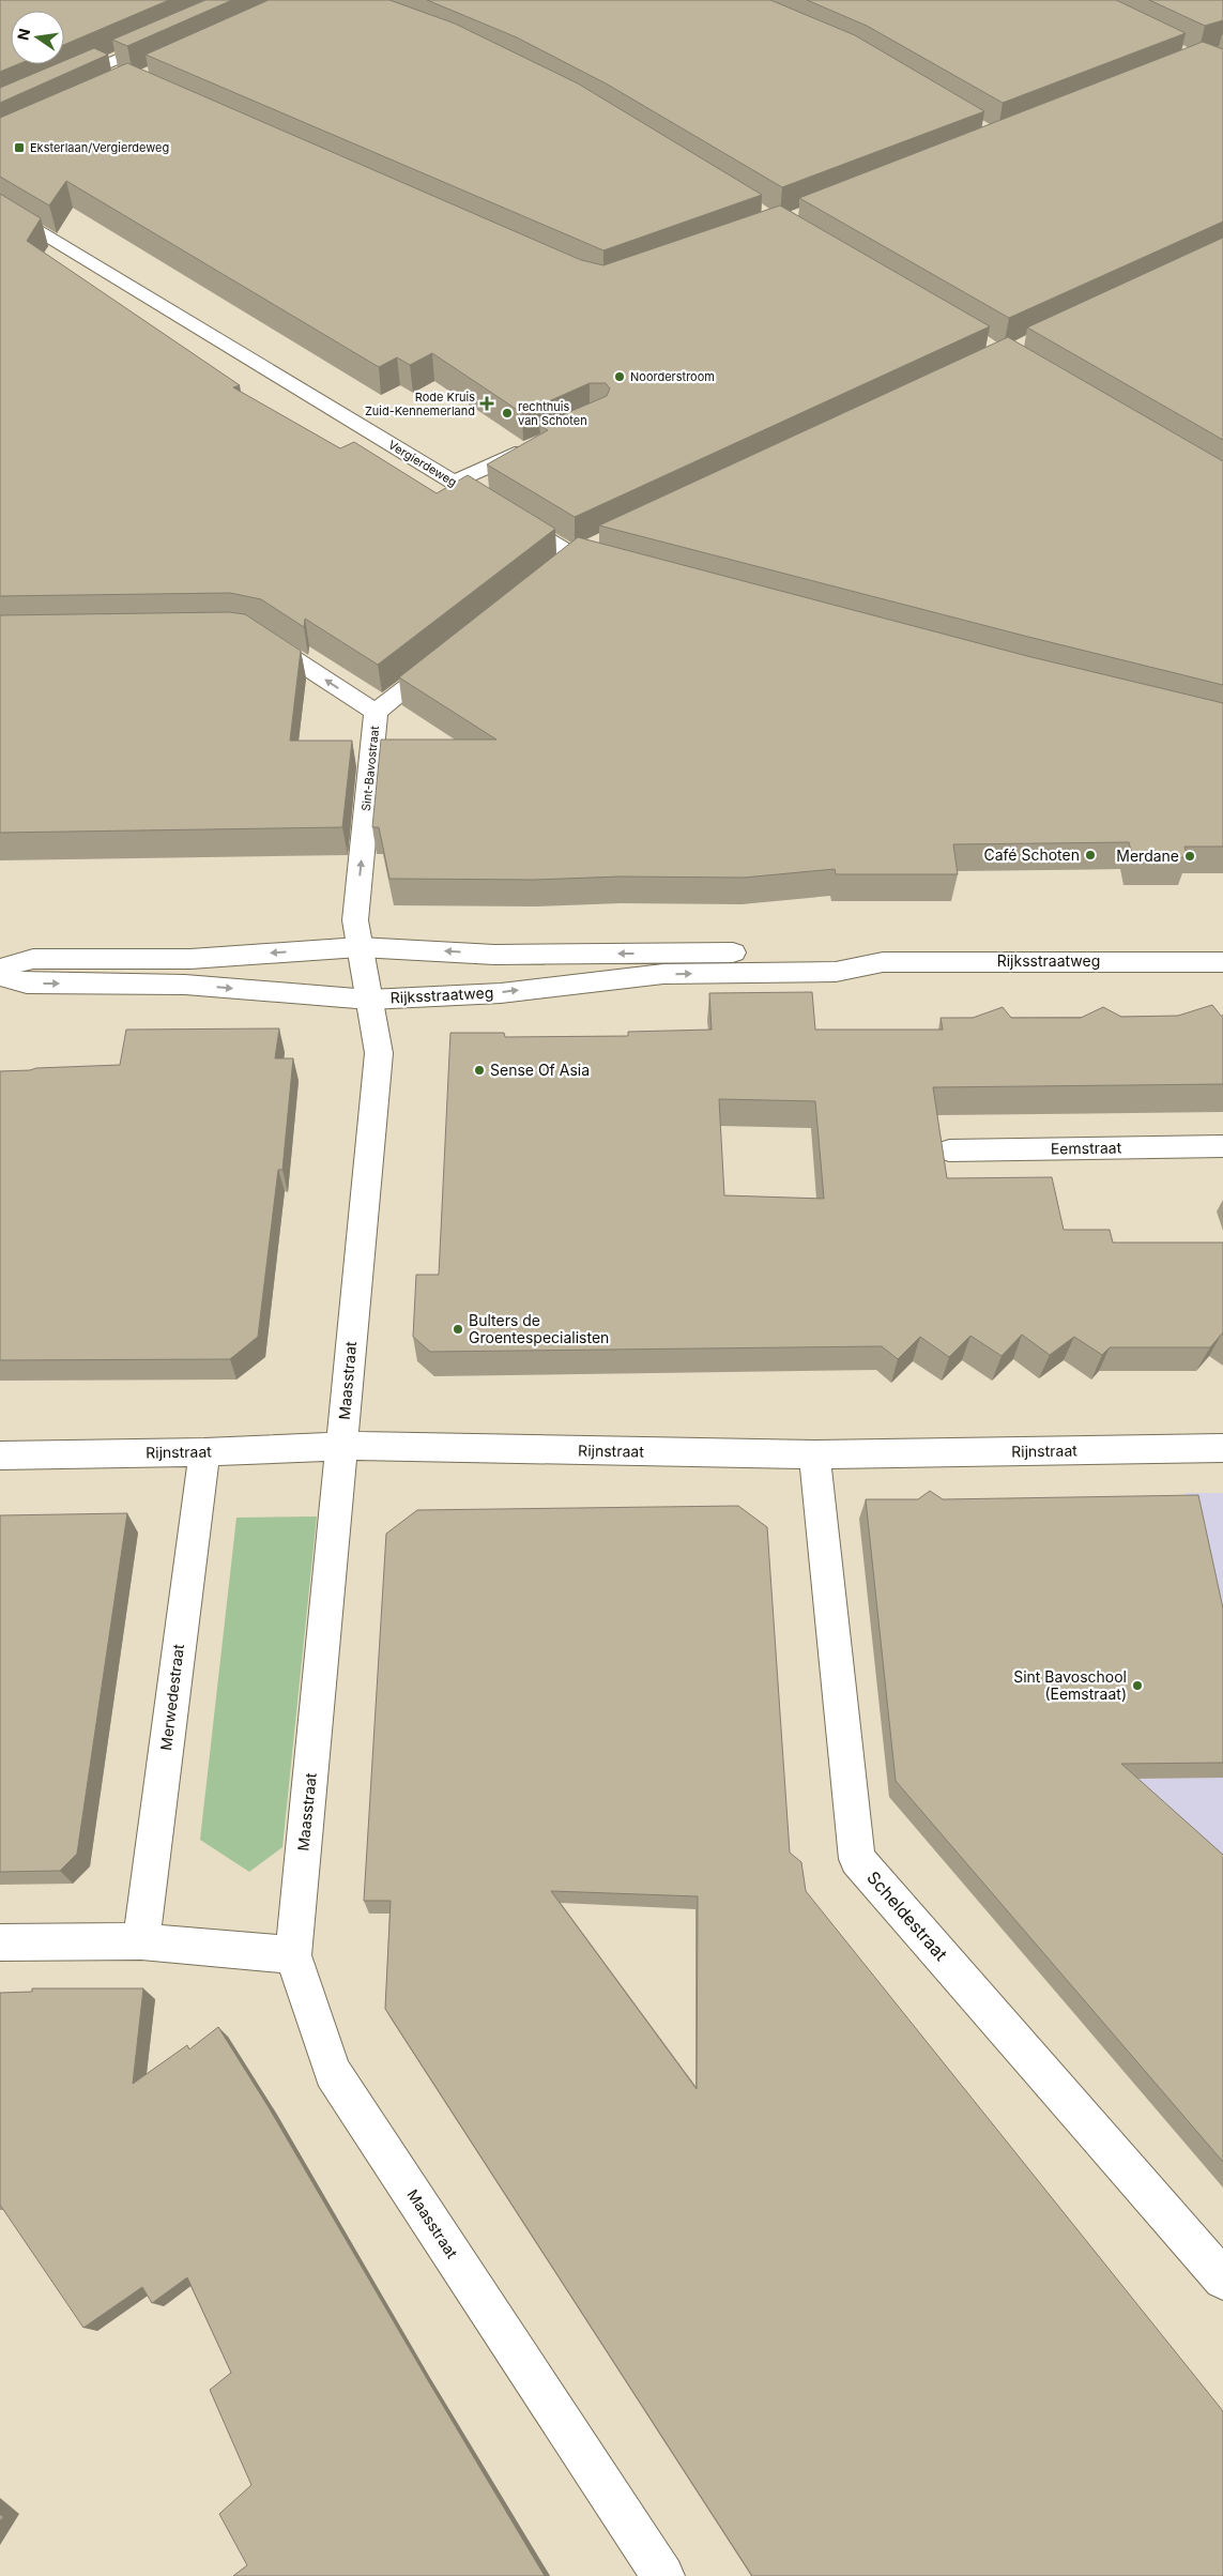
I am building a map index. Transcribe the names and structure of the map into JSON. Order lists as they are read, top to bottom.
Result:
{
  "streets": {
    "street": [
      "Vergierdeweg",
      "Sint-Bavostraat",
      "Rijksstraatweg",
      "Eemstraat",
      "Maasstraat",
      "Rijnstraat",
      "Merwedestraat",
      "Scheldestraat"
    ]
  },
  "crossings": [
    ["Sint-Bavostraat", "Rijksstraatweg"],
    ["Sint-Bavostraat", "Maasstraat"],
    ["Rijksstraatweg", "Maasstraat"],
    ["Maasstraat", "Rijnstraat"],
    ["Rijnstraat", "Merwedestraat"],
    ["Rijnstraat", "Scheldestraat"]
  ],
  "one_way": ["Sint-Bavostraat"],
  "places": {
    "transit": ["Eksterlaan/Vergierdeweg"],
    "other": [
      "Noorderstroom",
      "rechthuis van Schoten",
      "Café Schoten",
      "Merdane",
      "Sense Of Asia",
      "Bulters de Groentespecialisten",
      "Sint Bavoschool (Eemstraat)"
    ],
    "health": ["Rode Kruis Zuid-Kennemerland"]
  },
  "north": "left"
}
